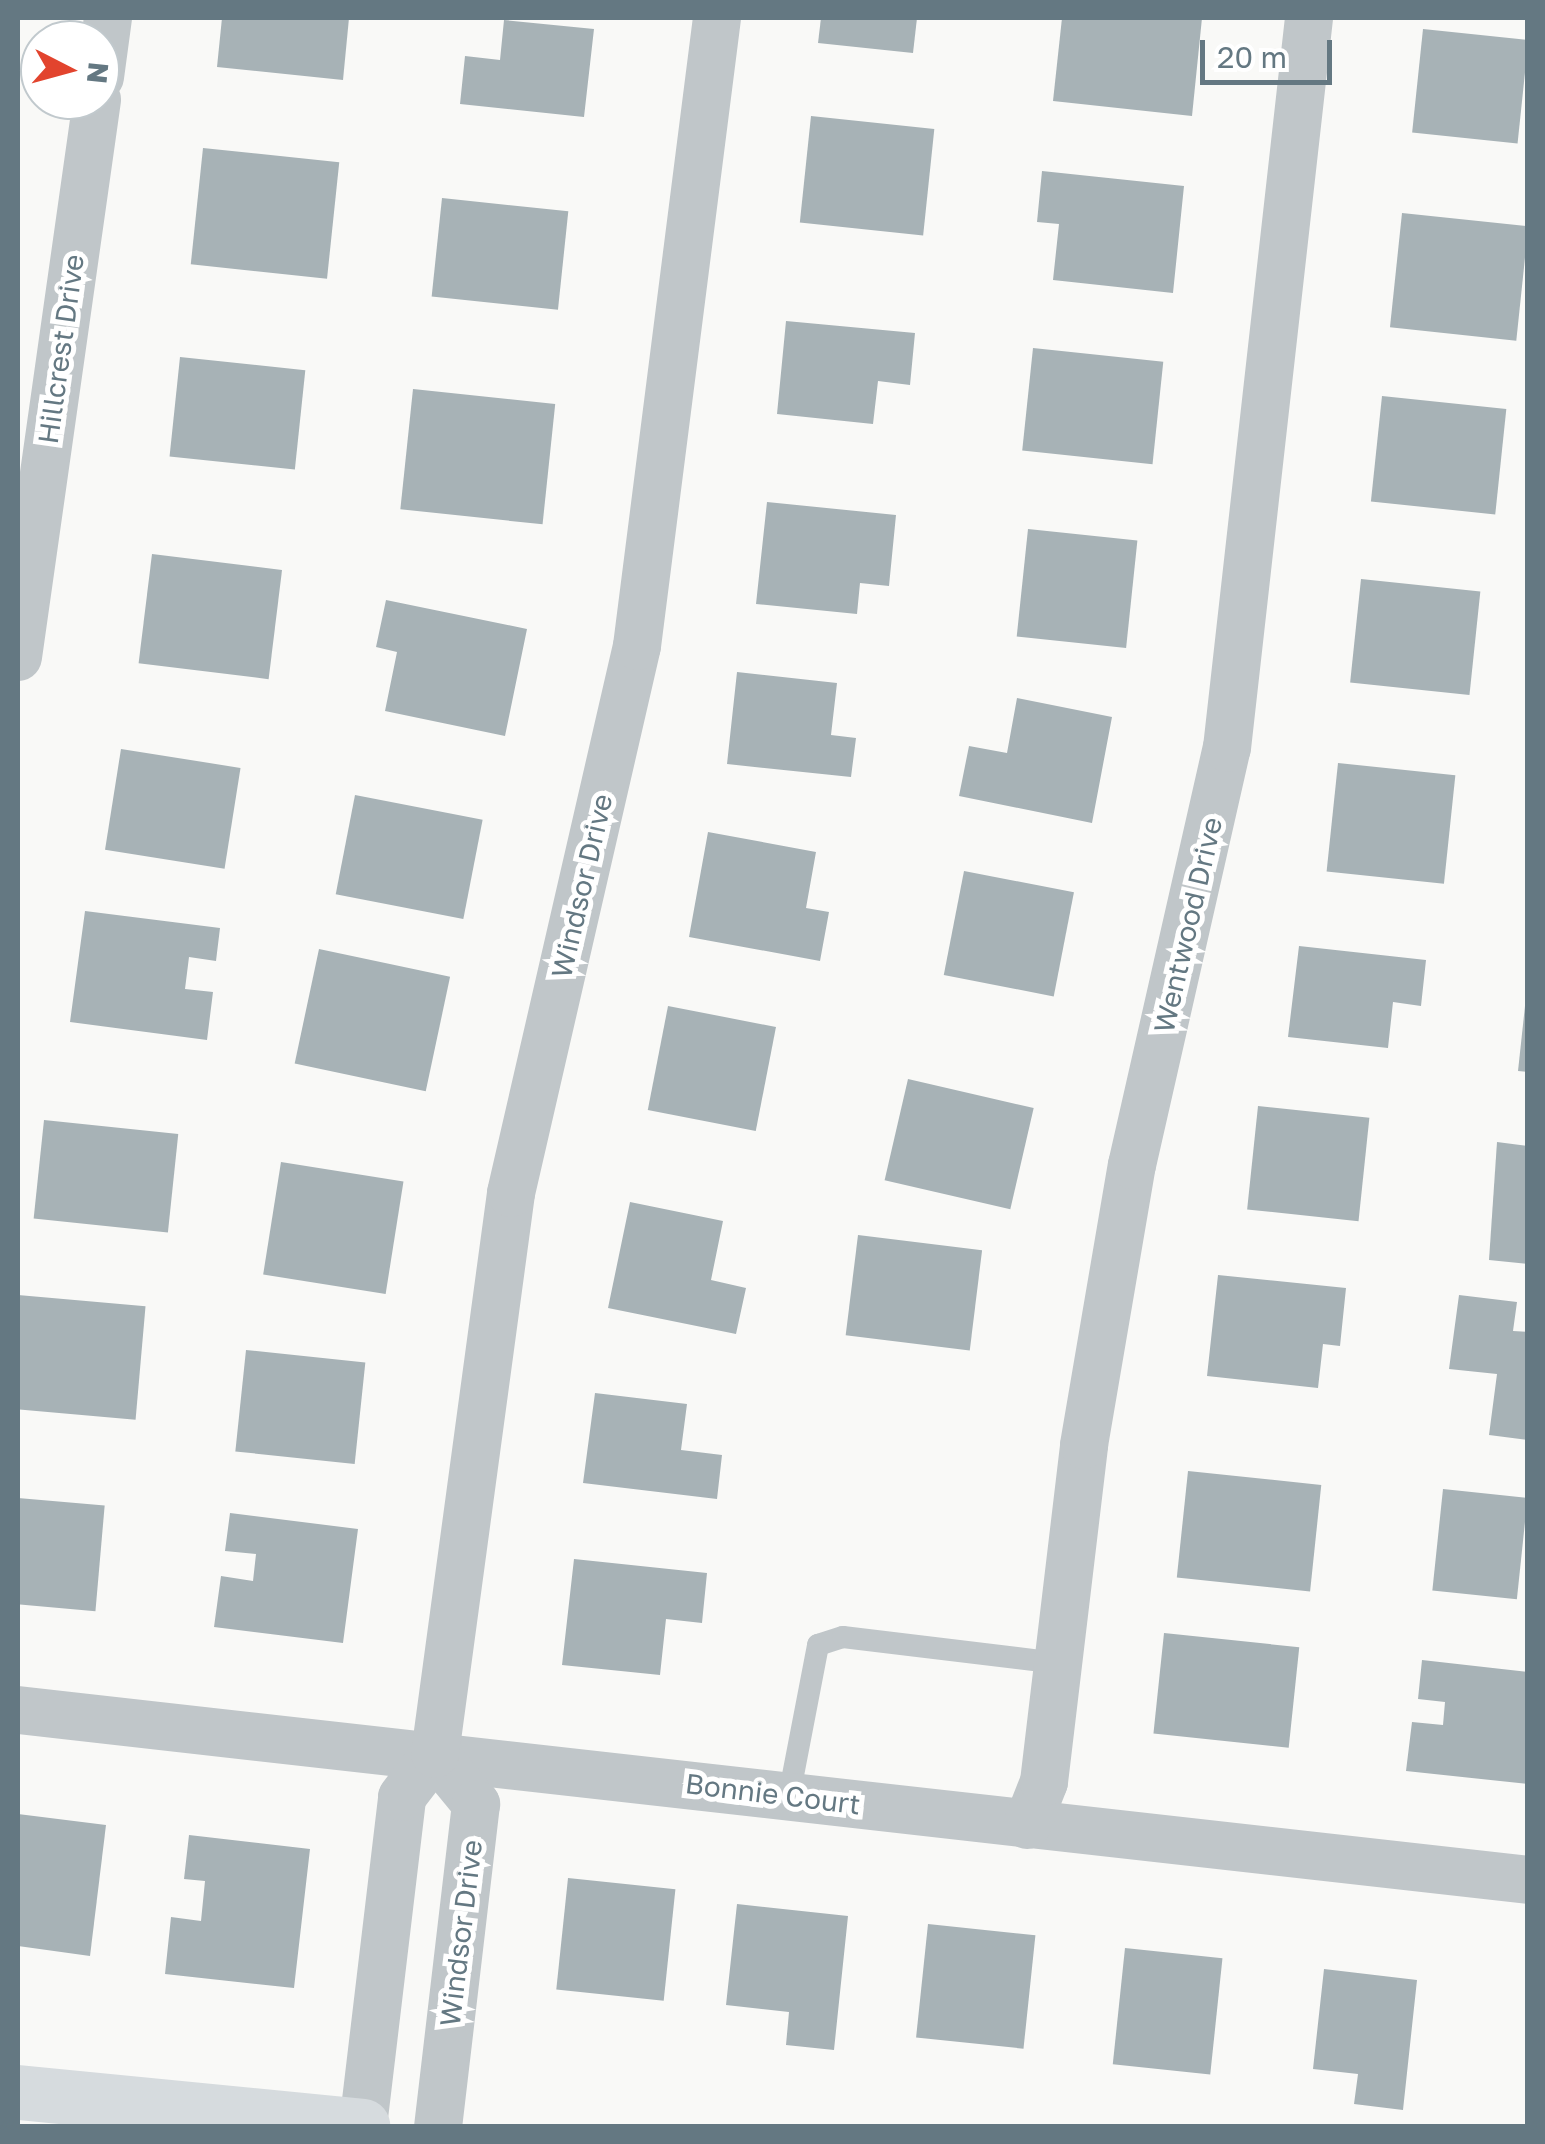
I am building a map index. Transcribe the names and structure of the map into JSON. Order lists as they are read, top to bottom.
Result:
{
  "streets": {
    "street": [
      "Hillcrest Drive",
      "Windsor Drive",
      "Wentwood Drive",
      "Bonnie Court"
    ]
  },
  "crossings": [
    ["Windsor Drive", "Bonnie Court"],
    ["Wentwood Drive", "Bonnie Court"]
  ],
  "scale_bar": "20 m",
  "north": "right"
}
